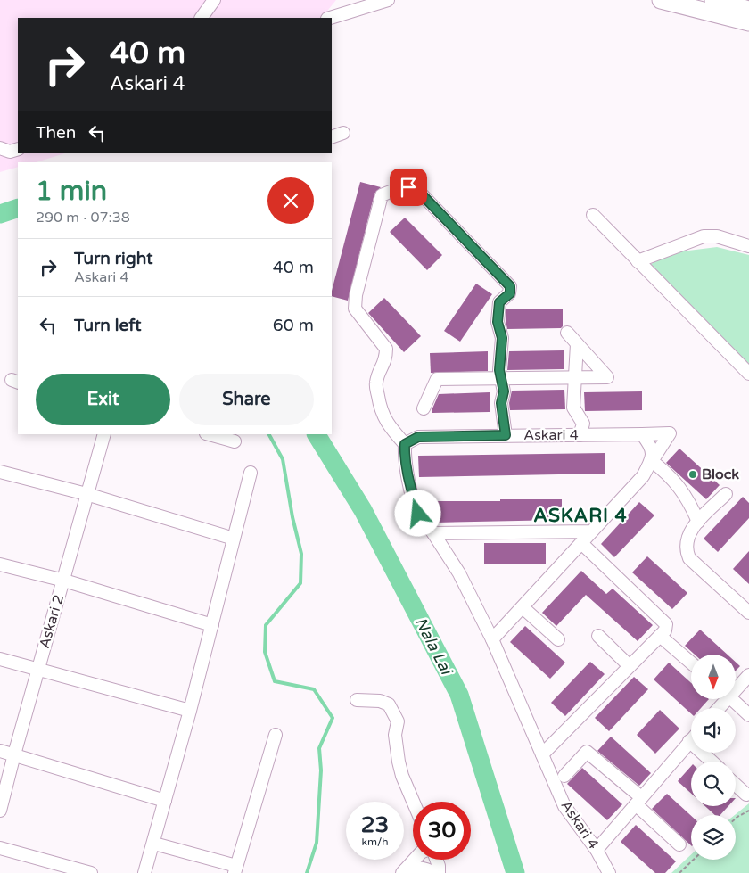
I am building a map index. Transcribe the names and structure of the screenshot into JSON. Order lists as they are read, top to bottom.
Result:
{
  "streets": {
    "street": ["Askari 4", "Askari 2"]
  },
  "districts": ["ASKARI 4"],
  "water": ["Nala Lai"],
  "places": ["Block"],
  "north": "bottom",
  "page": {
    "turn": ["40 m", "Askari 4"],
    "then": "Then",
    "heading": ["1 min", "290 m · 07:38"],
    "list": [
      {
        "name": "Turn right",
        "note": "Askari 4",
        "value": "40 m"
      },
      {
        "name": "Turn left",
        "value": "60 m"
      }
    ],
    "buttons": ["Exit", "Share"],
    "speed": "23 km/h",
    "limit": "30"
  }
}
